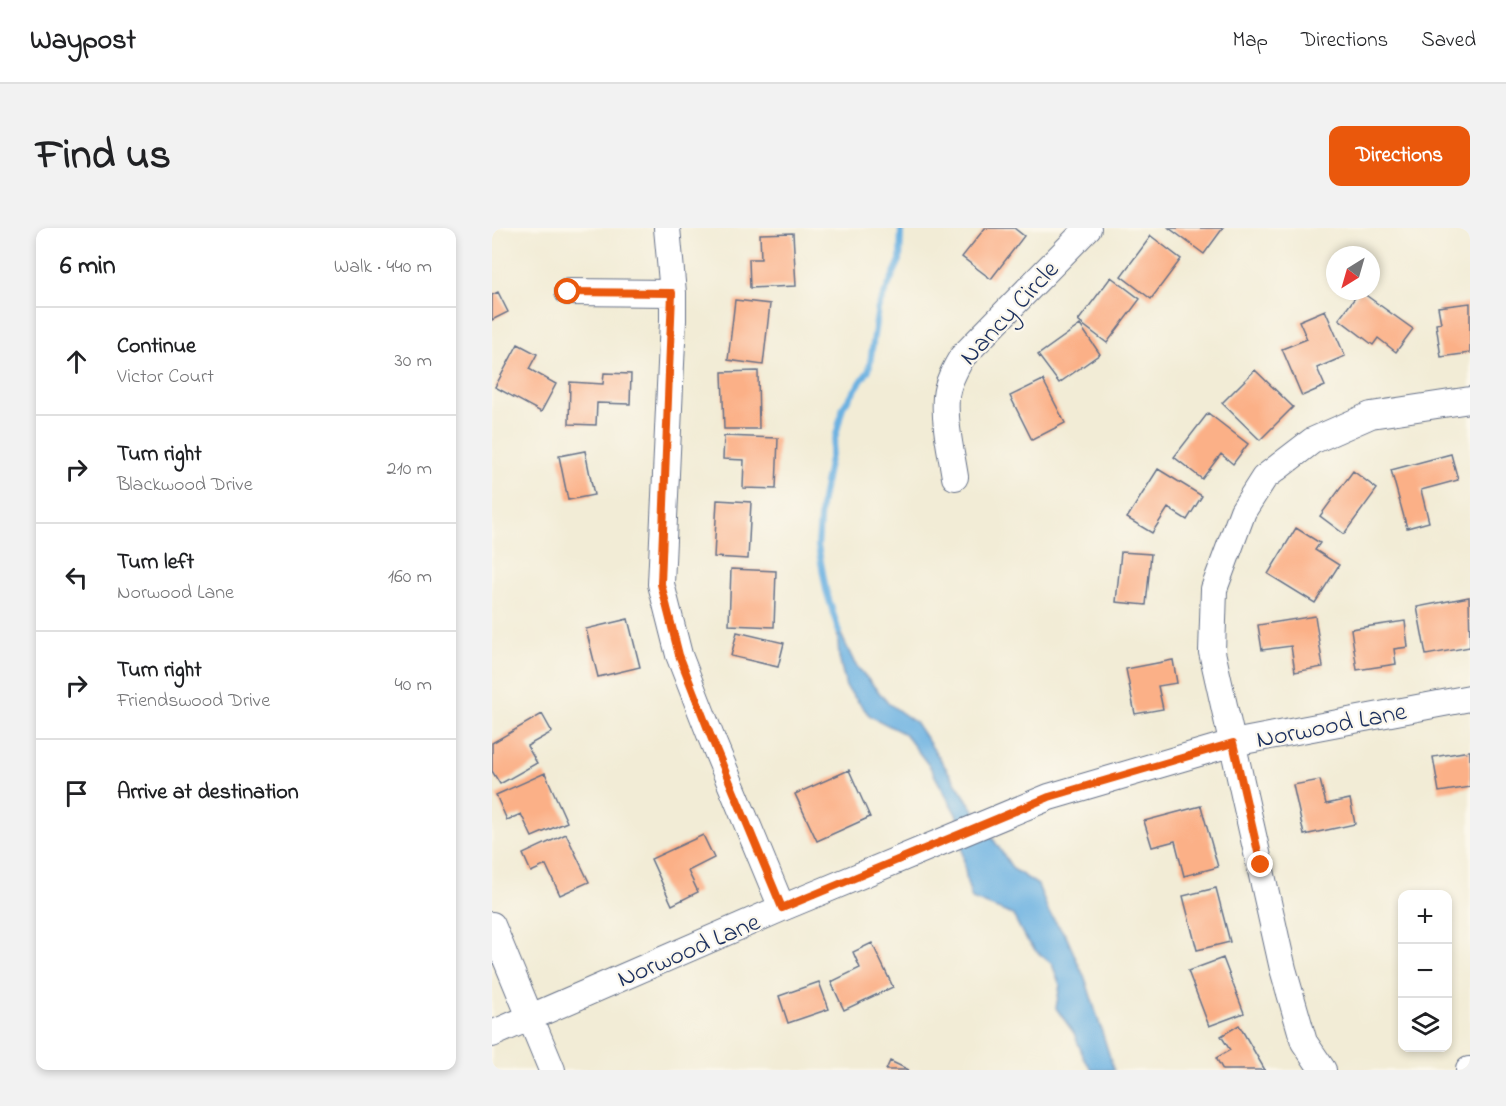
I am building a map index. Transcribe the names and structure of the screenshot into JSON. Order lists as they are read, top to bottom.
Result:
{
  "streets": {
    "street": ["Nancy Circle", "Norwood Lane"]
  },
  "north": "bottom left",
  "page": {
    "header": "Waypost",
    "nav": ["Map", "Directions", "Saved"],
    "title": "Find us",
    "buttons": "Directions",
    "heading": ["6 min", "Walk · 440 m"],
    "list": [
      ["Continue", "Victor Court", "30 m"],
      ["Turn right", "Blackwood Drive", "210 m"],
      ["Turn left", "Norwood Lane", "160 m"],
      ["Turn right", "Friendswood Drive", "40 m"],
      "Arrive at destination"
    ],
    "map_buttons": ["+", "−"]
  }
}
